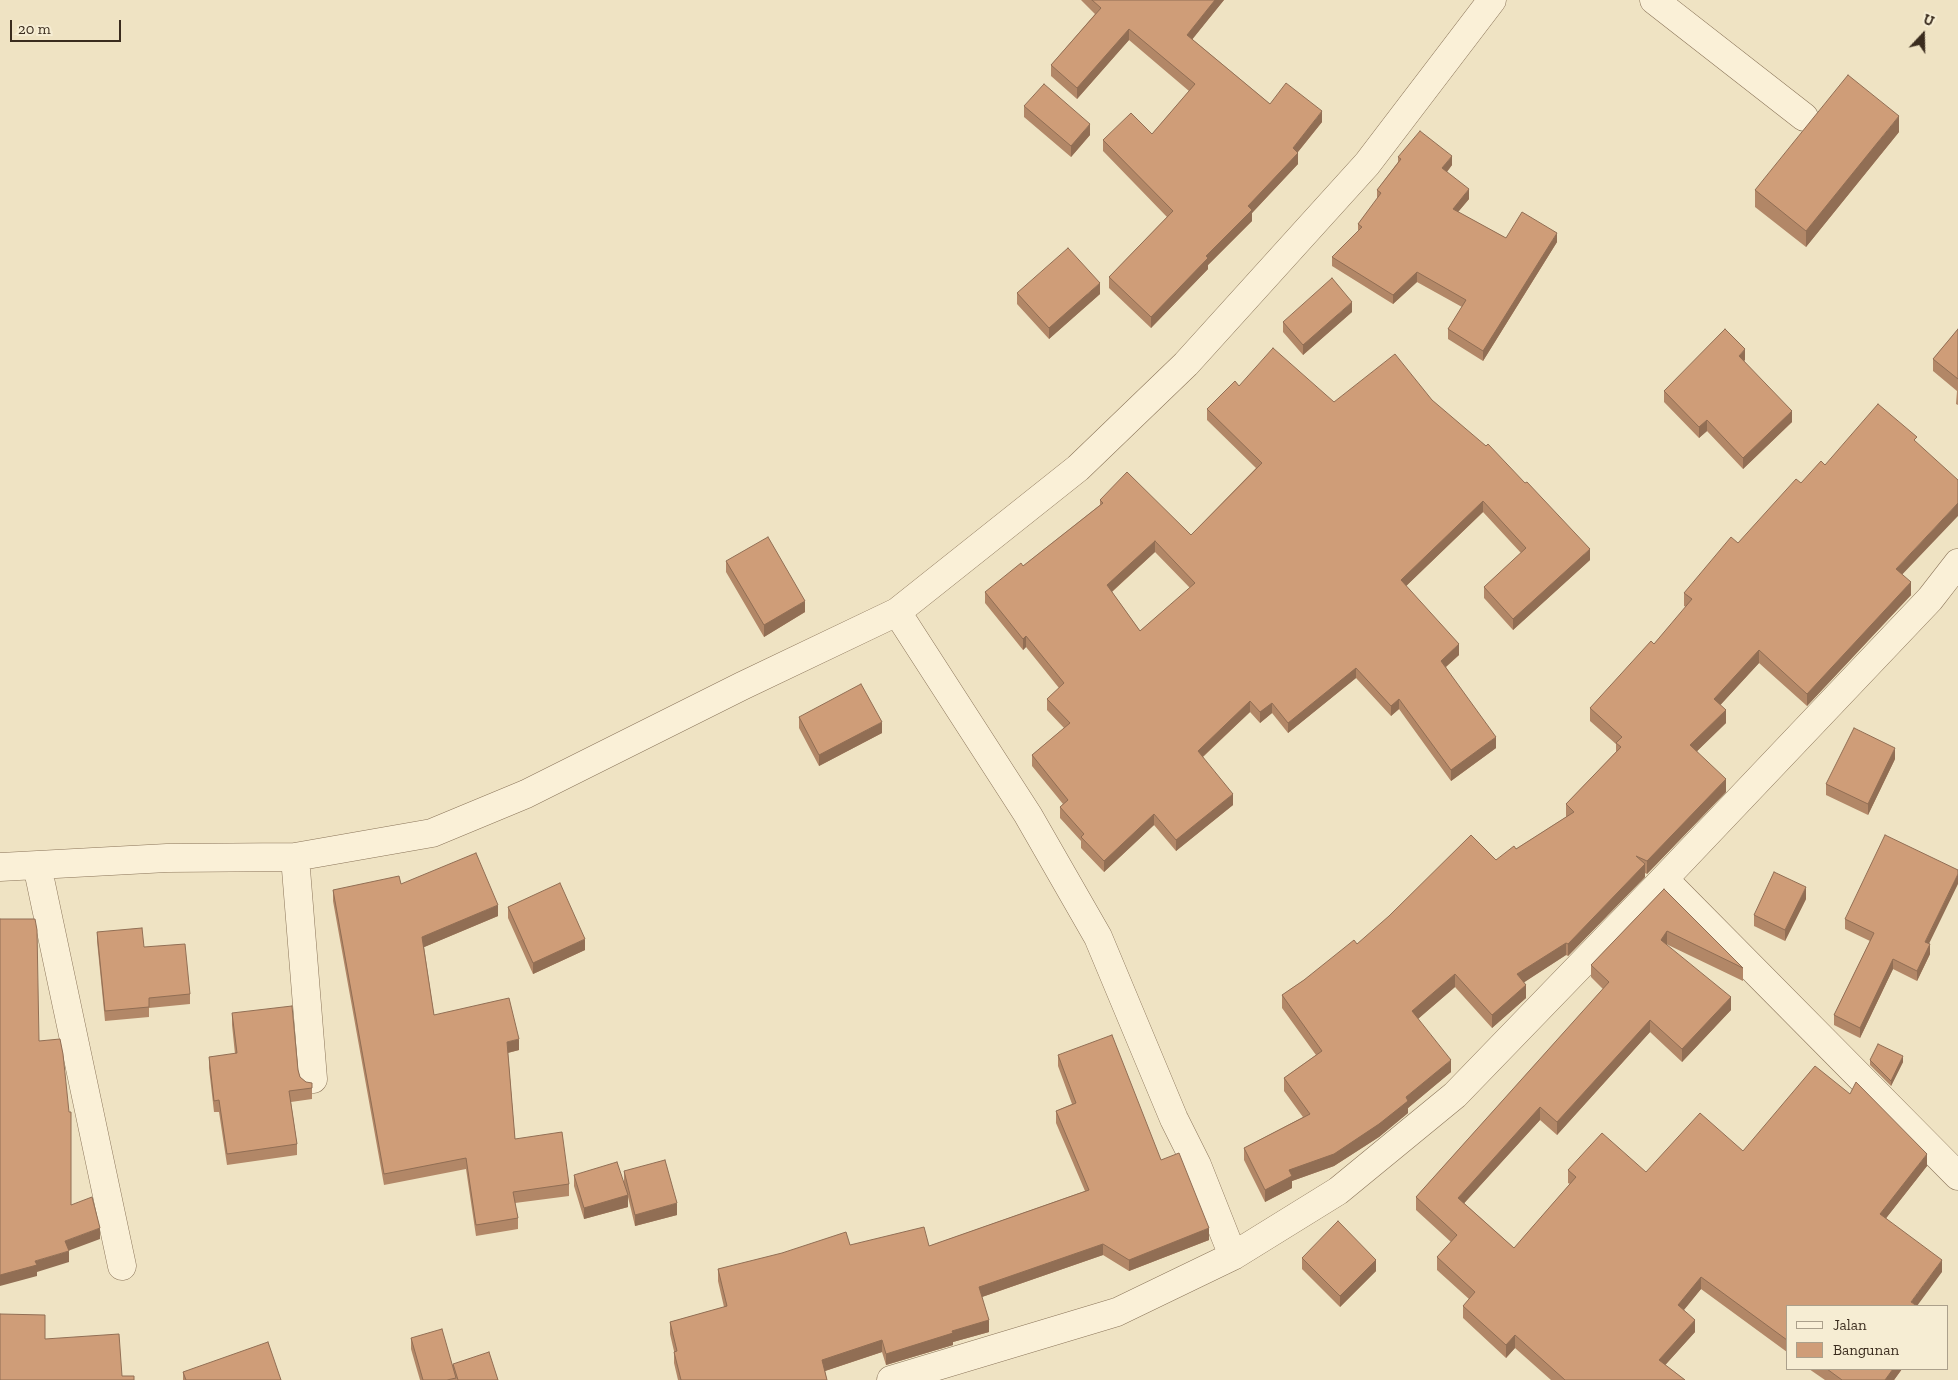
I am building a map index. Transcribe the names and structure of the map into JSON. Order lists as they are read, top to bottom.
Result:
{
  "legend": ["Jalan", "Bangunan"],
  "scale_bar": "20 m",
  "north": "top"
}
